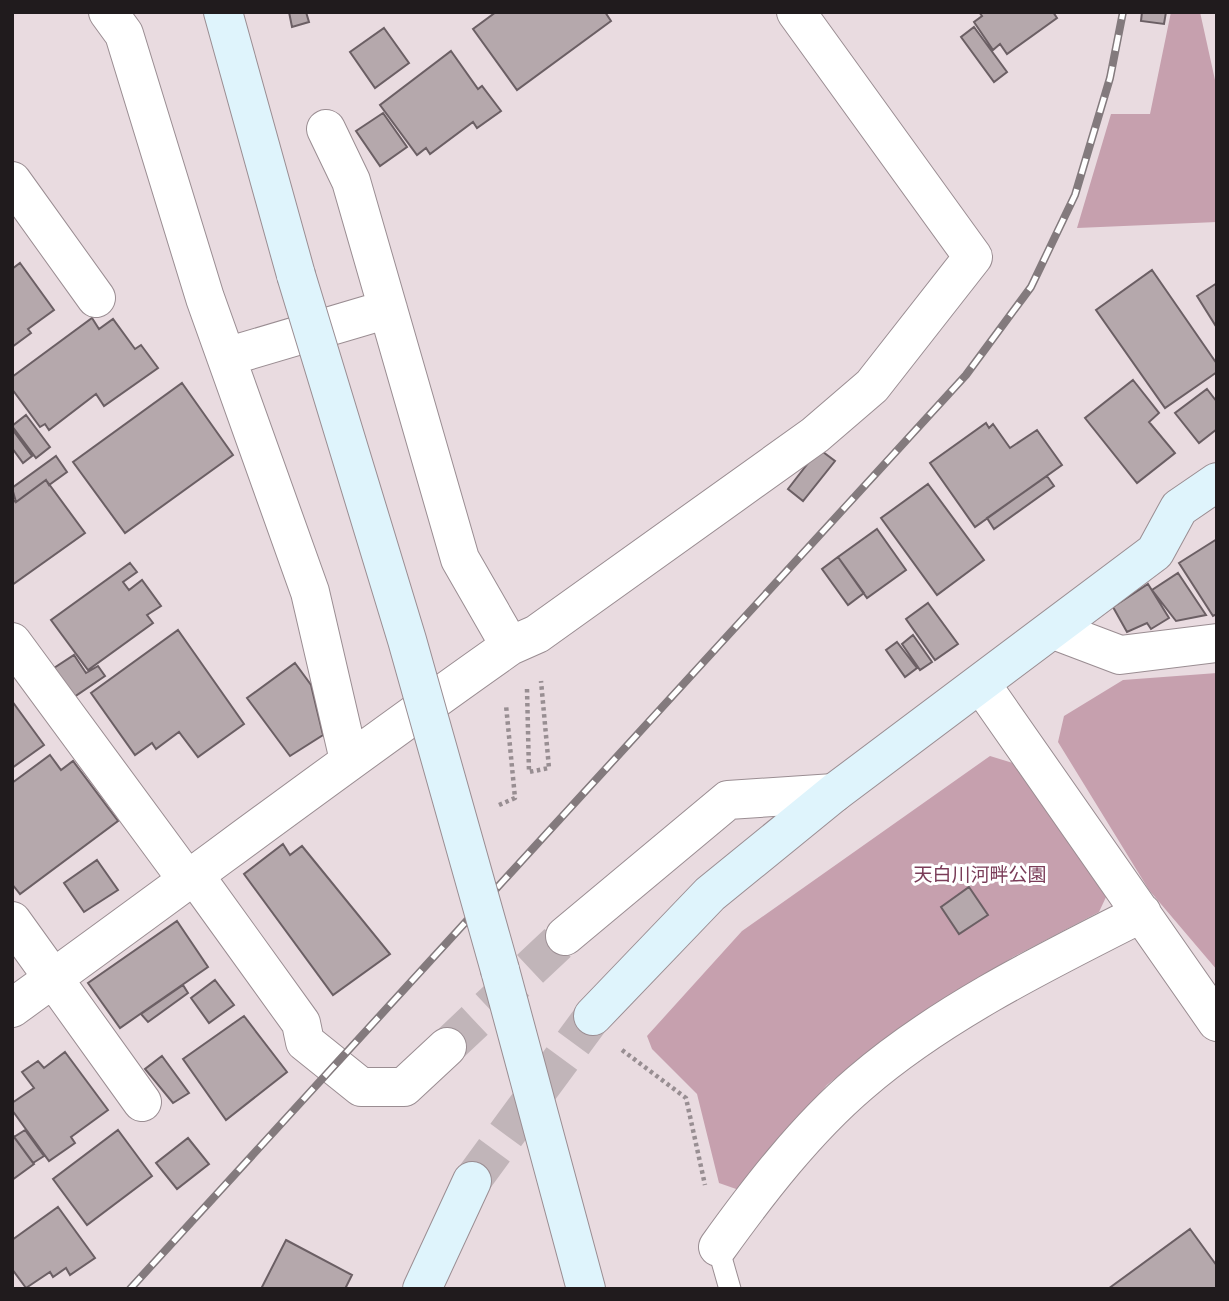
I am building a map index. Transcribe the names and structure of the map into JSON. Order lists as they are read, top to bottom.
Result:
{
  "parks": ["天白川河畔公園"]
}
